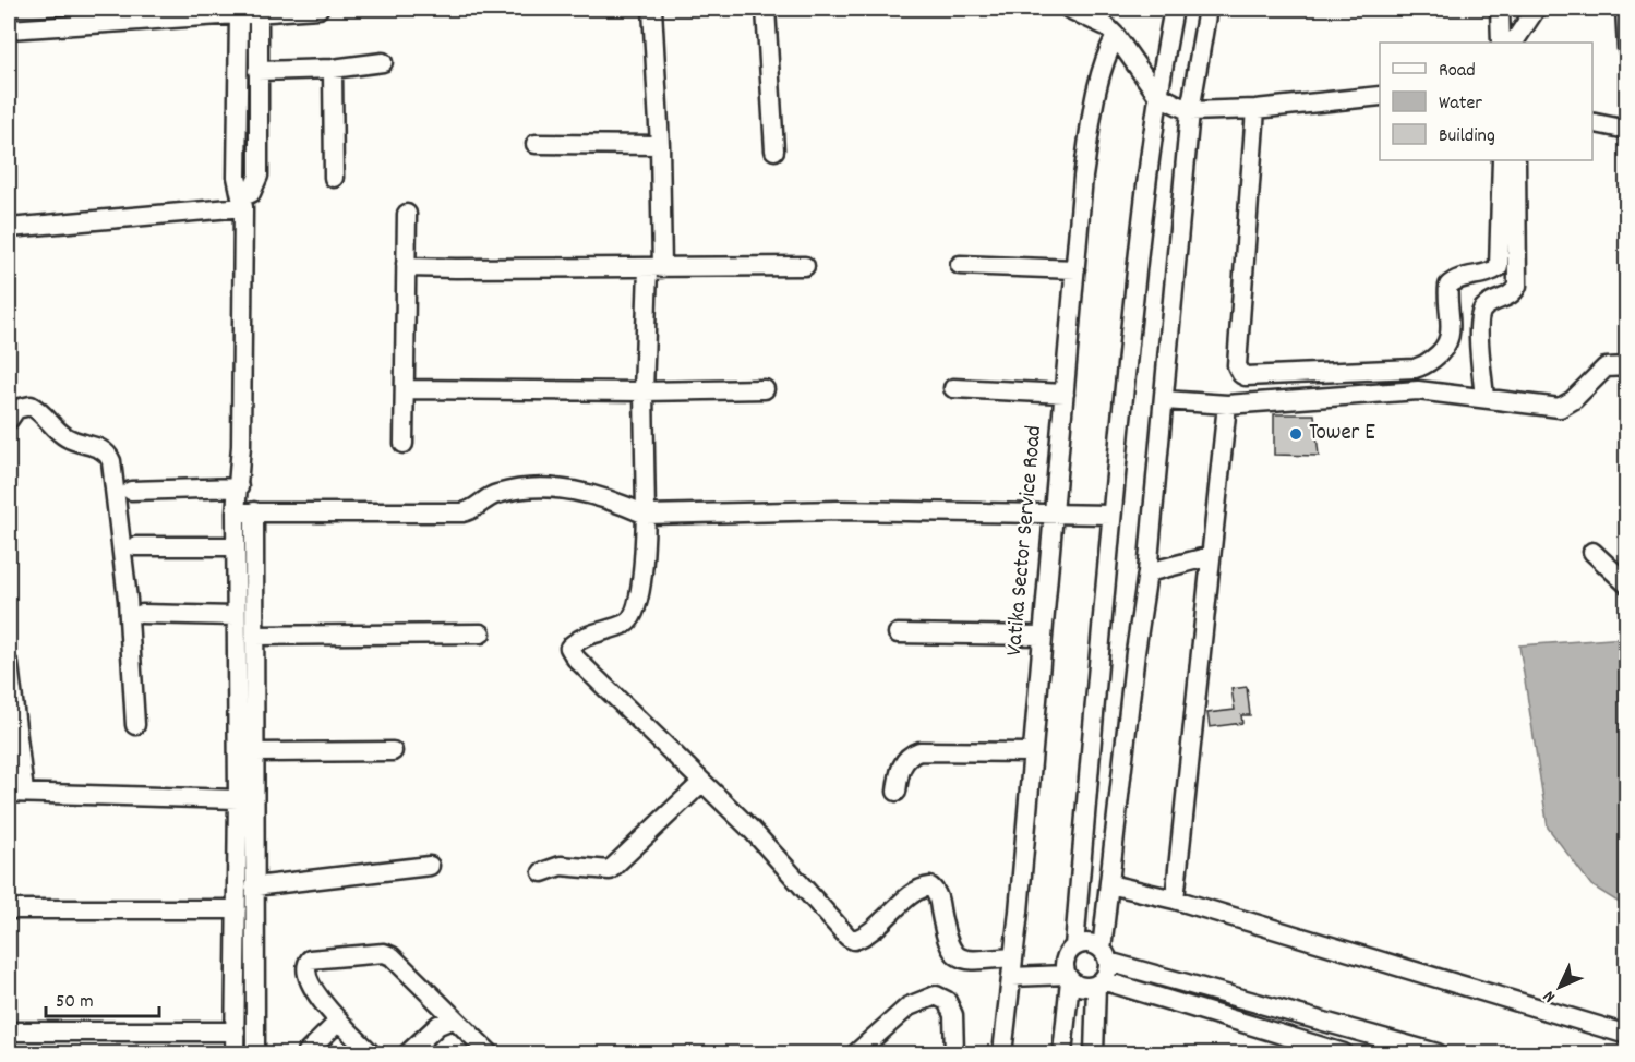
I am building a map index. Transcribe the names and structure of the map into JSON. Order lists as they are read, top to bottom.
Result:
{
  "streets": {
    "street": ["Vatika Sector Service Road"]
  },
  "places": ["Tower E"],
  "legend": ["Road", "Water", "Building"],
  "scale_bar": "50 m",
  "north": "bottom left"
}
